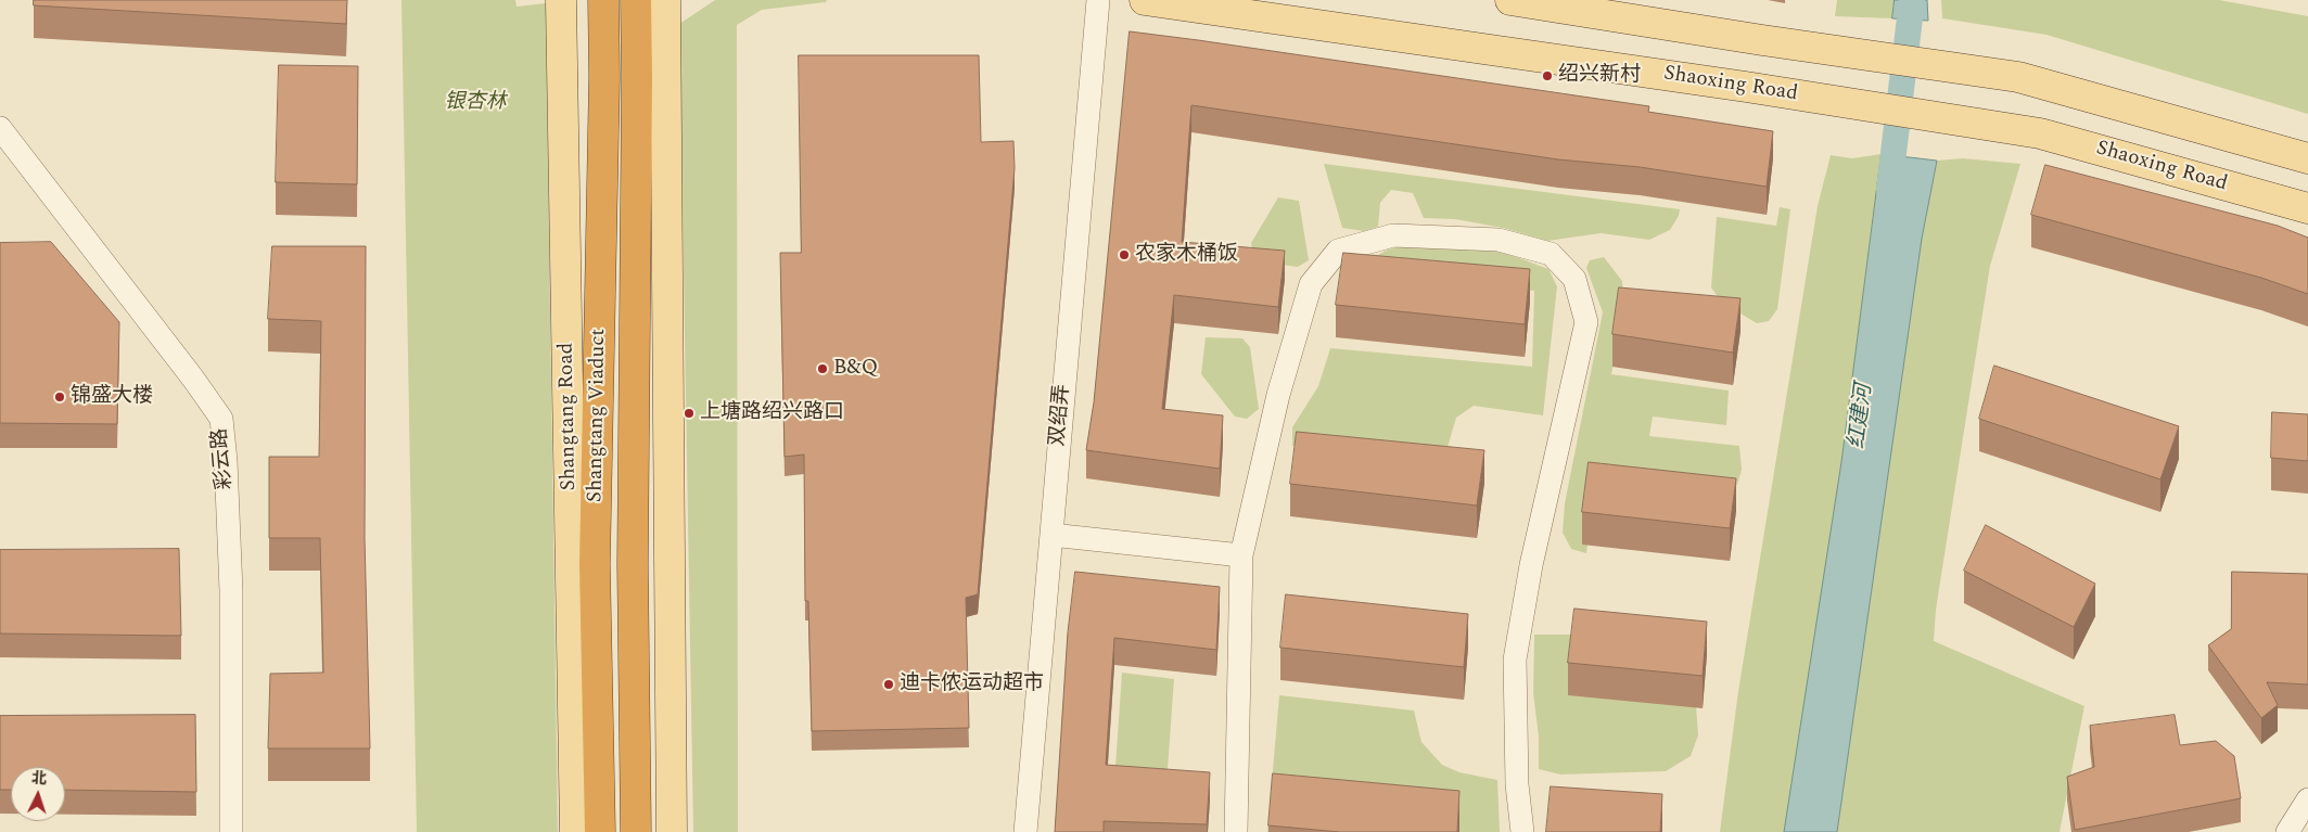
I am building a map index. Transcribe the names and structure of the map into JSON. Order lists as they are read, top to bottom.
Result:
{
  "streets": {
    "highway": ["Shangtang Viaduct"],
    "main road": ["Shaoxing Road", "Shangtang Road"],
    "street": ["双绍弄", "彩云路"]
  },
  "water": ["红建河"],
  "parks": ["银杏林"],
  "places": [
    "绍兴新村",
    "农家木桶饭",
    "B&Q",
    "锦盛大楼",
    "上塘路绍兴路口",
    "迪卡侬运动超市"
  ],
  "north": "top"
}
